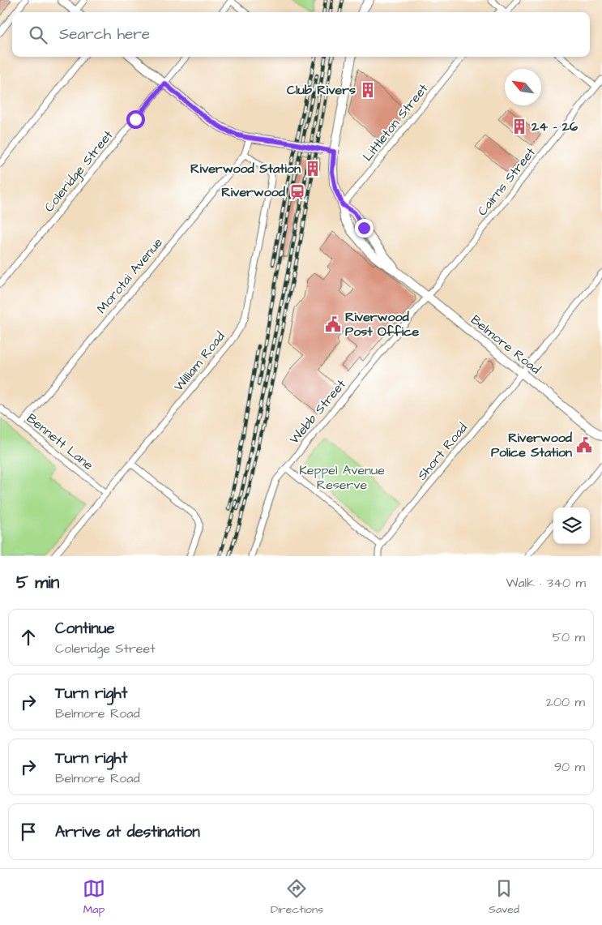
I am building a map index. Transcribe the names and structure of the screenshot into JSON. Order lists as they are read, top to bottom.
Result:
{
  "streets": {
    "main road": ["Belmore Road"],
    "street": [
      "Littleton Street",
      "Coleridge Street",
      "Cairns Street",
      "Morotai Avenue",
      "William Road",
      "Webb Street",
      "Bennett Lane",
      "Short Road"
    ]
  },
  "crossings": [
    ["Littleton Street", "Belmore Road"],
    ["Cairns Street", "Belmore Road"],
    ["Cairns Street", "Webb Street"],
    ["Morotai Avenue", "William Road"],
    ["Morotai Avenue", "Bennett Lane"],
    ["Belmore Road", "Webb Street"],
    ["Belmore Road", "Short Road"],
    ["William Road", "Bennett Lane"]
  ],
  "parks": ["Keppel Avenue Reserve"],
  "places": {
    "building": ["Club Rivers", "24 - 26", "Riverwood Station"],
    "station": ["Riverwood"],
    "public building": ["Riverwood Post Office", "Riverwood Police Station"]
  },
  "north": "top left",
  "page": {
    "search": "Search here",
    "heading": ["5 min", "Walk · 340 m"],
    "list": [
      ["Continue", "Coleridge Street", "50 m"],
      ["Turn right", "Belmore Road", "200 m"],
      ["Turn right", "Belmore Road", "90 m"],
      "Arrive at destination"
    ],
    "nav": ["Map", "Directions", "Saved"]
  }
}
